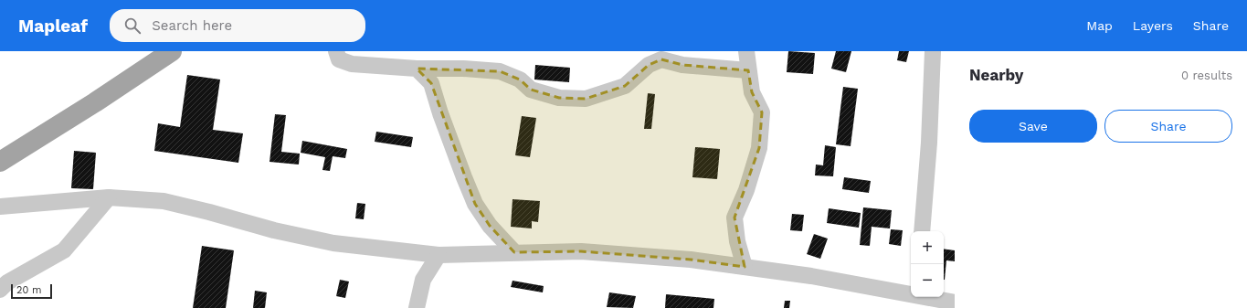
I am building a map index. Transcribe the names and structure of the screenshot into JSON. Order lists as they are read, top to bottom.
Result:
{
  "scale_bar": "20 m",
  "page": {
    "header": "Mapleaf",
    "search": "Search here",
    "nav": ["Map", "Layers", "Share"],
    "heading": ["Nearby", "0 results"],
    "buttons": ["Save", "Share"],
    "map_buttons": ["+", "−"],
    "scale": "20 m"
  }
}
